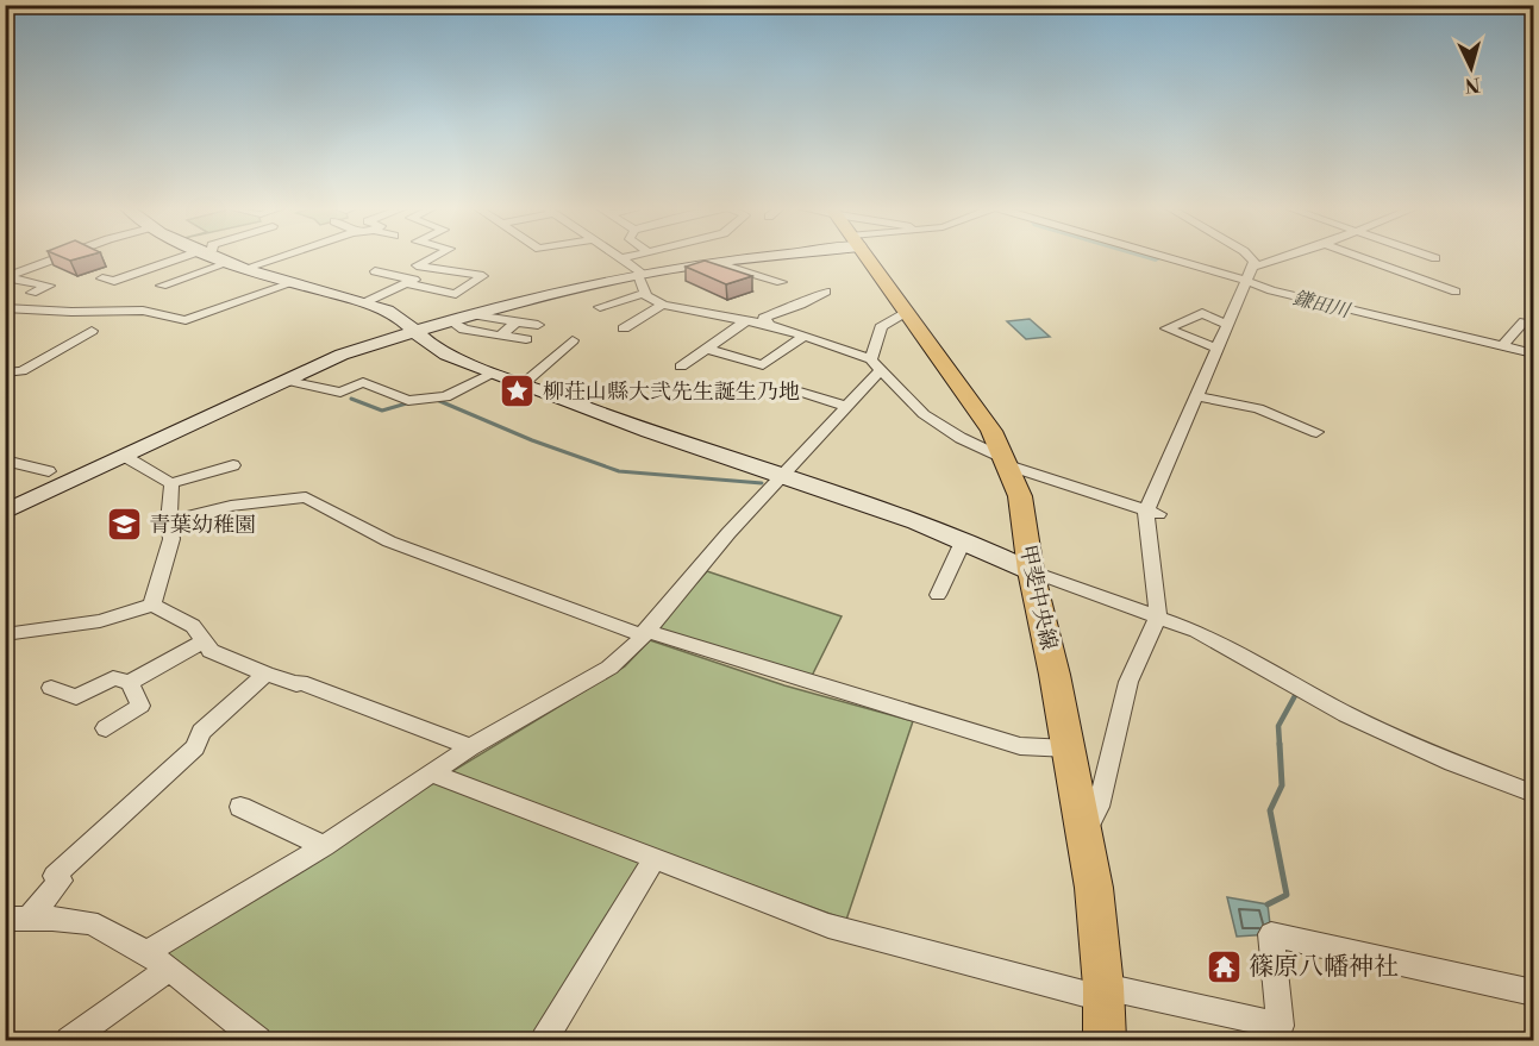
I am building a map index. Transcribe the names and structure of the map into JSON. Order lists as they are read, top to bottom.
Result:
{
  "streets": {
    "main road": ["甲斐中央線"]
  },
  "water": ["鎌田川"],
  "places": {
    "place": ["柳荘山縣大弐先生誕生乃地"],
    "school or university": ["青葉幼稚園"],
    "temple": ["篠原八幡神社"]
  },
  "north": "bottom"
}
